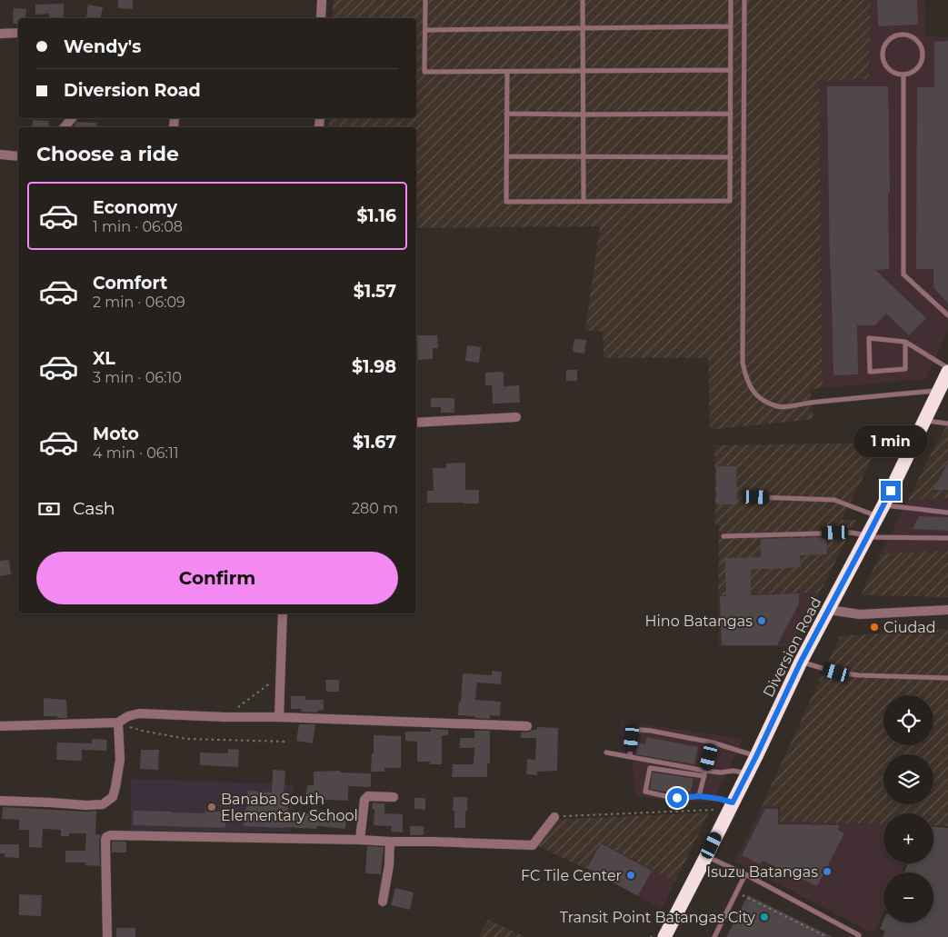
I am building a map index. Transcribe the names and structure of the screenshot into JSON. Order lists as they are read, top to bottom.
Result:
{
  "streets": {
    "highway": ["Diversion Road"]
  },
  "places": [
    "Hino Batangas",
    "Ciudad",
    "Banaba South Elementary School",
    "Isuzu Batangas",
    "FC Tile Center",
    "Transit Point Batangas City"
  ],
  "page": {
    "banner": ["Wendy's", "Diversion Road"],
    "heading": "Choose a ride",
    "list": [
      {
        "name": "Economy",
        "note": "1 min · 06:08",
        "value": "$1.16"
      },
      {
        "name": "Comfort",
        "note": "2 min · 06:09",
        "value": "$1.57"
      },
      {
        "name": "XL",
        "note": "3 min · 06:10",
        "value": "$1.98"
      },
      {
        "name": "Moto",
        "note": "4 min · 06:11",
        "value": "$1.67"
      }
    ],
    "bubble": "1 min",
    "pay": ["Cash", "280 m"],
    "buttons": "Confirm",
    "map_buttons": ["+", "−"]
  }
}
